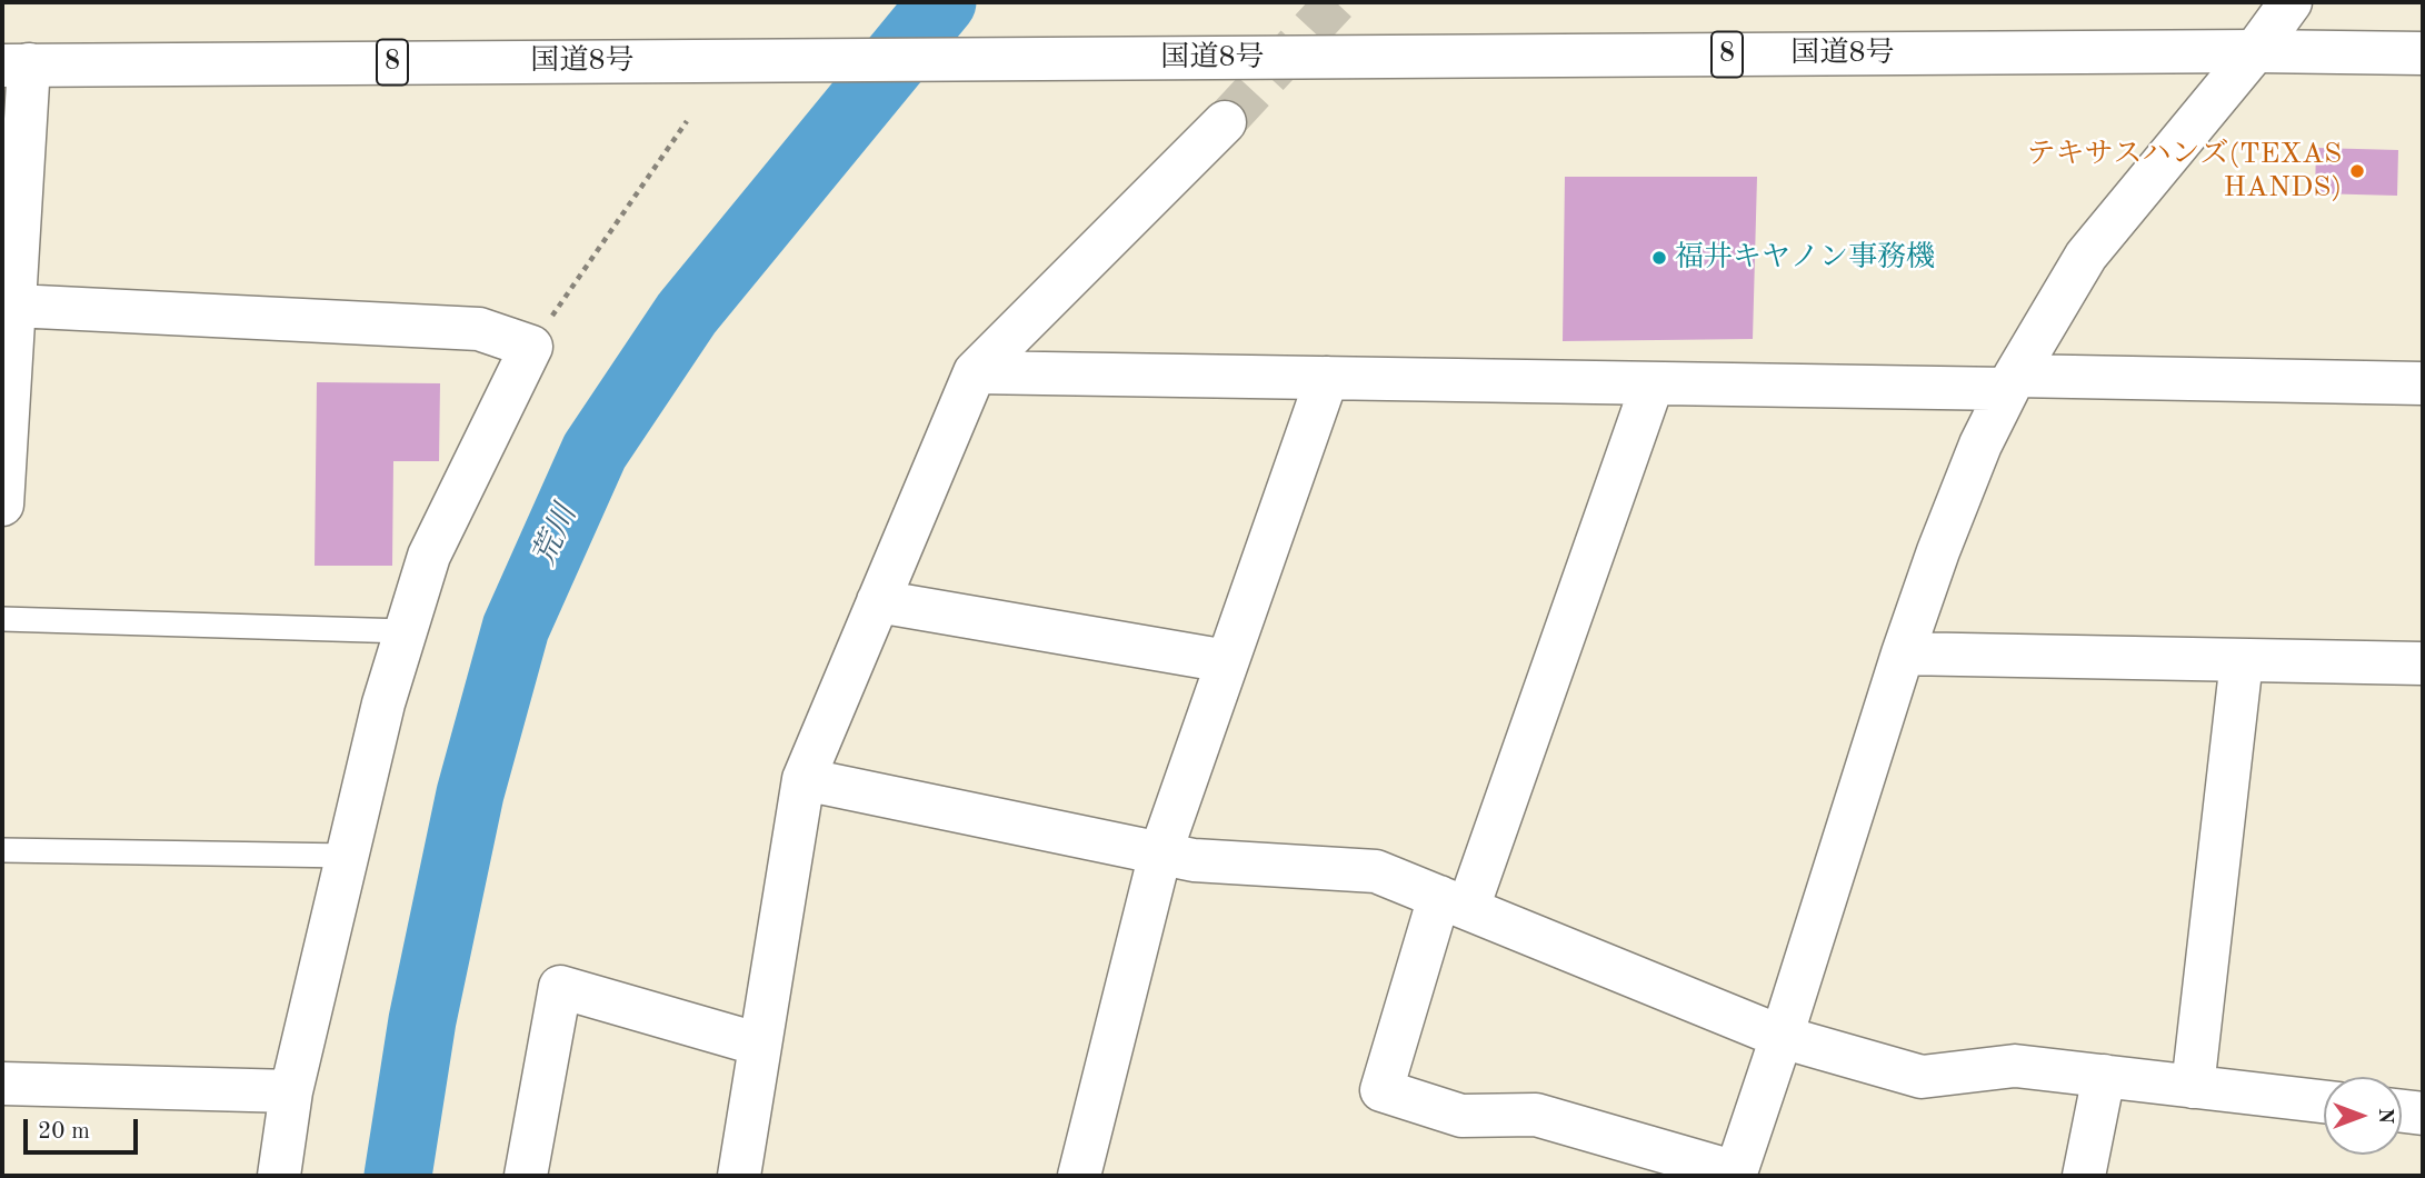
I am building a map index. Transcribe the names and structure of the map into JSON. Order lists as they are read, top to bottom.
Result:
{
  "streets": {
    "main road": ["国道8号", "8"]
  },
  "water": ["荒川"],
  "places": ["テキサスハンズ(TEXAS HANDS)", "福井キヤノン事務機"],
  "scale_bar": "20 m",
  "north": "right"
}
